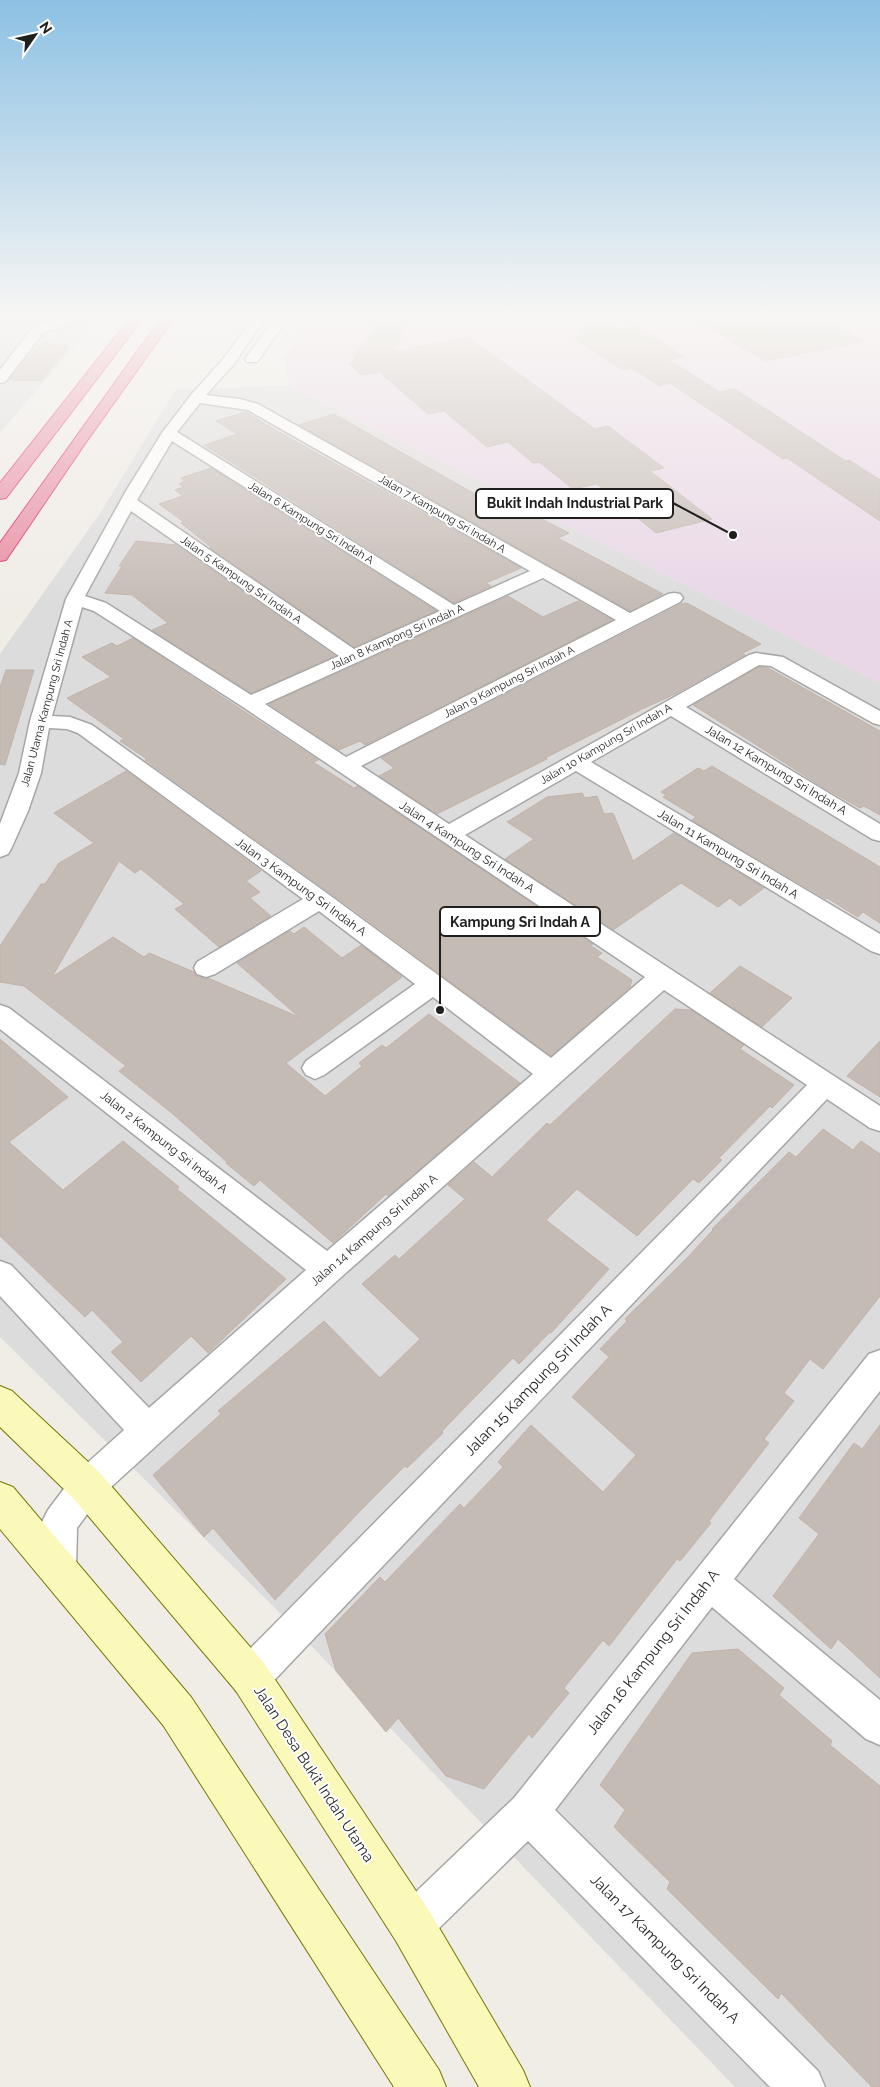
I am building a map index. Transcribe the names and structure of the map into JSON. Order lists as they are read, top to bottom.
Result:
{
  "streets": {
    "street": [
      "Jalan 7 Kampung Sri Indah A",
      "Jalan 6 Kampung Sri Indah A",
      "Jalan 5 Kampung Sri Indah A",
      "Jalan 8 Kampong Sri Indah A",
      "Jalan 9 Kampung Sri Indah A",
      "Jalan Utama Kampung Sri Indah A",
      "Jalan 10 Kampung Sri Indah A",
      "Jalan 12 Kampung Sri Indah A",
      "Jalan 4 Kampung Sri Indah A",
      "Jalan 11 Kampung Sri Indah A",
      "Jalan 3 Kampung Sri Indah A",
      "Jalan 2 Kampung Sri Indah A",
      "Jalan 14 Kampung Sri Indah A",
      "Jalan 15 Kampung Sri Indah A",
      "Jalan 16 Kampung Sri Indah A",
      "Jalan Desa Bukit Indah Utama",
      "Jalan 17 Kampung Sri Indah A"
    ]
  },
  "crossings": [
    ["Jalan 7 Kampung Sri Indah A", "Jalan 8 Kampong Sri Indah A"],
    ["Jalan 7 Kampung Sri Indah A", "Jalan 9 Kampung Sri Indah A"],
    ["Jalan 6 Kampung Sri Indah A", "Jalan 8 Kampong Sri Indah A"],
    ["Jalan 6 Kampung Sri Indah A", "Jalan Utama Kampung Sri Indah A"],
    ["Jalan 5 Kampung Sri Indah A", "Jalan 8 Kampong Sri Indah A"],
    ["Jalan 5 Kampung Sri Indah A", "Jalan Utama Kampung Sri Indah A"],
    ["Jalan 8 Kampong Sri Indah A", "Jalan 4 Kampung Sri Indah A"],
    ["Jalan 9 Kampung Sri Indah A", "Jalan 4 Kampung Sri Indah A"],
    ["Jalan Utama Kampung Sri Indah A", "Jalan 4 Kampung Sri Indah A"],
    ["Jalan Utama Kampung Sri Indah A", "Jalan 3 Kampung Sri Indah A"],
    ["Jalan 10 Kampung Sri Indah A", "Jalan 12 Kampung Sri Indah A"],
    ["Jalan 10 Kampung Sri Indah A", "Jalan 4 Kampung Sri Indah A"],
    ["Jalan 10 Kampung Sri Indah A", "Jalan 11 Kampung Sri Indah A"],
    ["Jalan 4 Kampung Sri Indah A", "Jalan 14 Kampung Sri Indah A"],
    ["Jalan 4 Kampung Sri Indah A", "Jalan 15 Kampung Sri Indah A"],
    ["Jalan 3 Kampung Sri Indah A", "Jalan 14 Kampung Sri Indah A"],
    ["Jalan 2 Kampung Sri Indah A", "Jalan 14 Kampung Sri Indah A"],
    ["Jalan 14 Kampung Sri Indah A", "Jalan Desa Bukit Indah Utama"],
    ["Jalan 15 Kampung Sri Indah A", "Jalan Desa Bukit Indah Utama"],
    ["Jalan 16 Kampung Sri Indah A", "Jalan Desa Bukit Indah Utama"],
    ["Jalan 16 Kampung Sri Indah A", "Jalan 17 Kampung Sri Indah A"]
  ],
  "places": ["Bukit Indah Industrial Park", "Kampung Sri Indah A"],
  "north": "top right"
}
